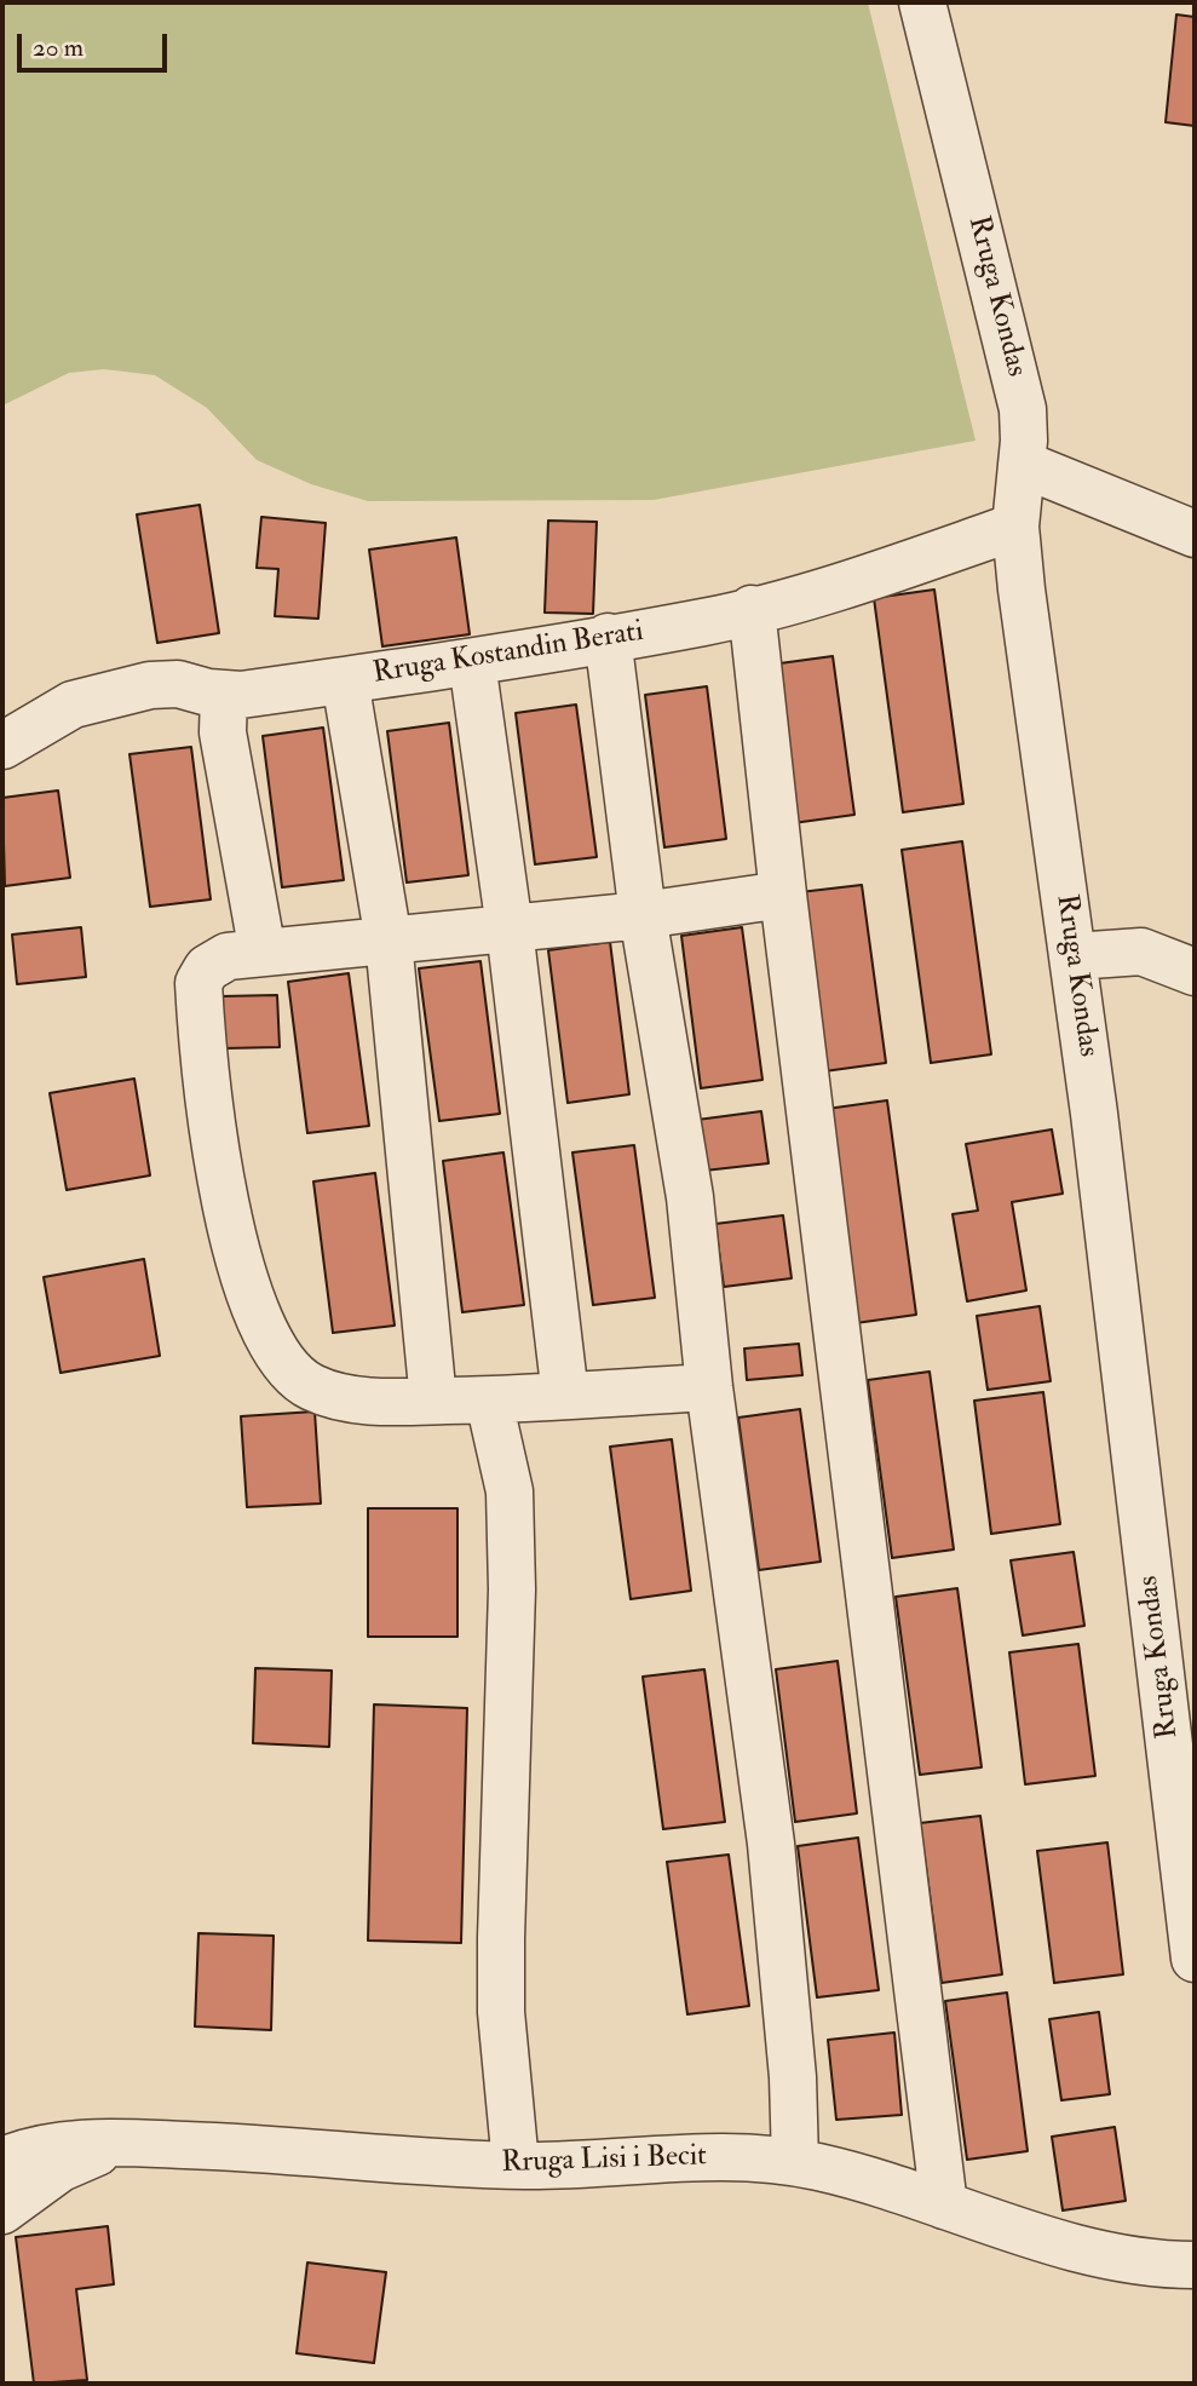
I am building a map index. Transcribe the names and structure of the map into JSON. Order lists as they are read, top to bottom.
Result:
{
  "streets": {
    "street": ["Rruga Kondas", "Rruga Kostandin Berati", "Rruga Lisi i Becit"]
  },
  "crossings": [
    ["Rruga Kondas", "Rruga Kostandin Berati"]
  ],
  "scale_bar": "20 m"
}
